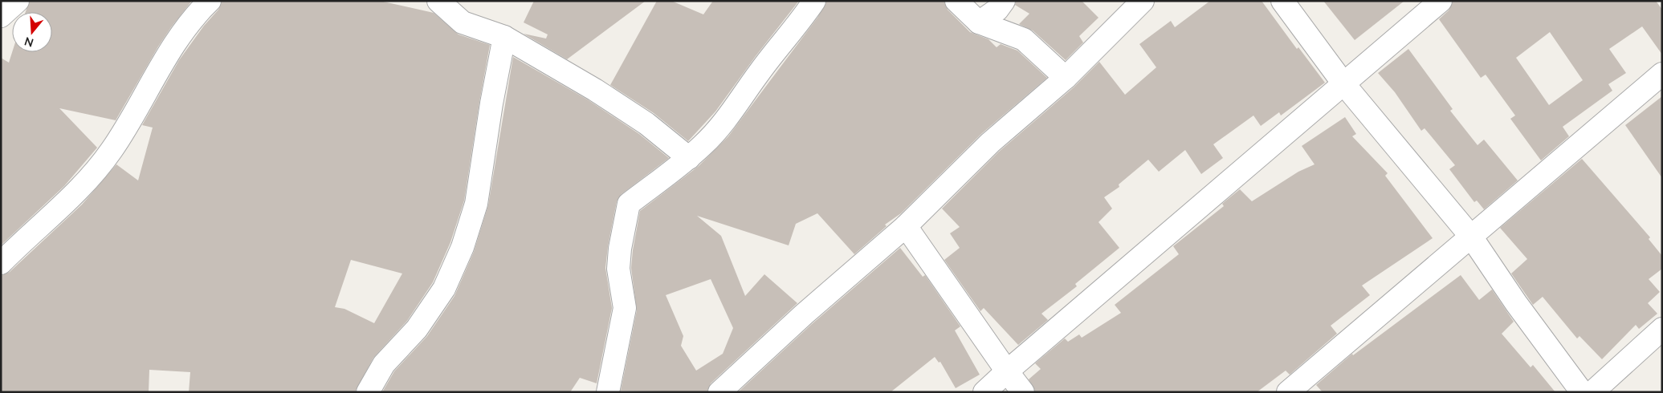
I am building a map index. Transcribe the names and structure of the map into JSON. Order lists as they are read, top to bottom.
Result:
{
  "north": "bottom"
}
